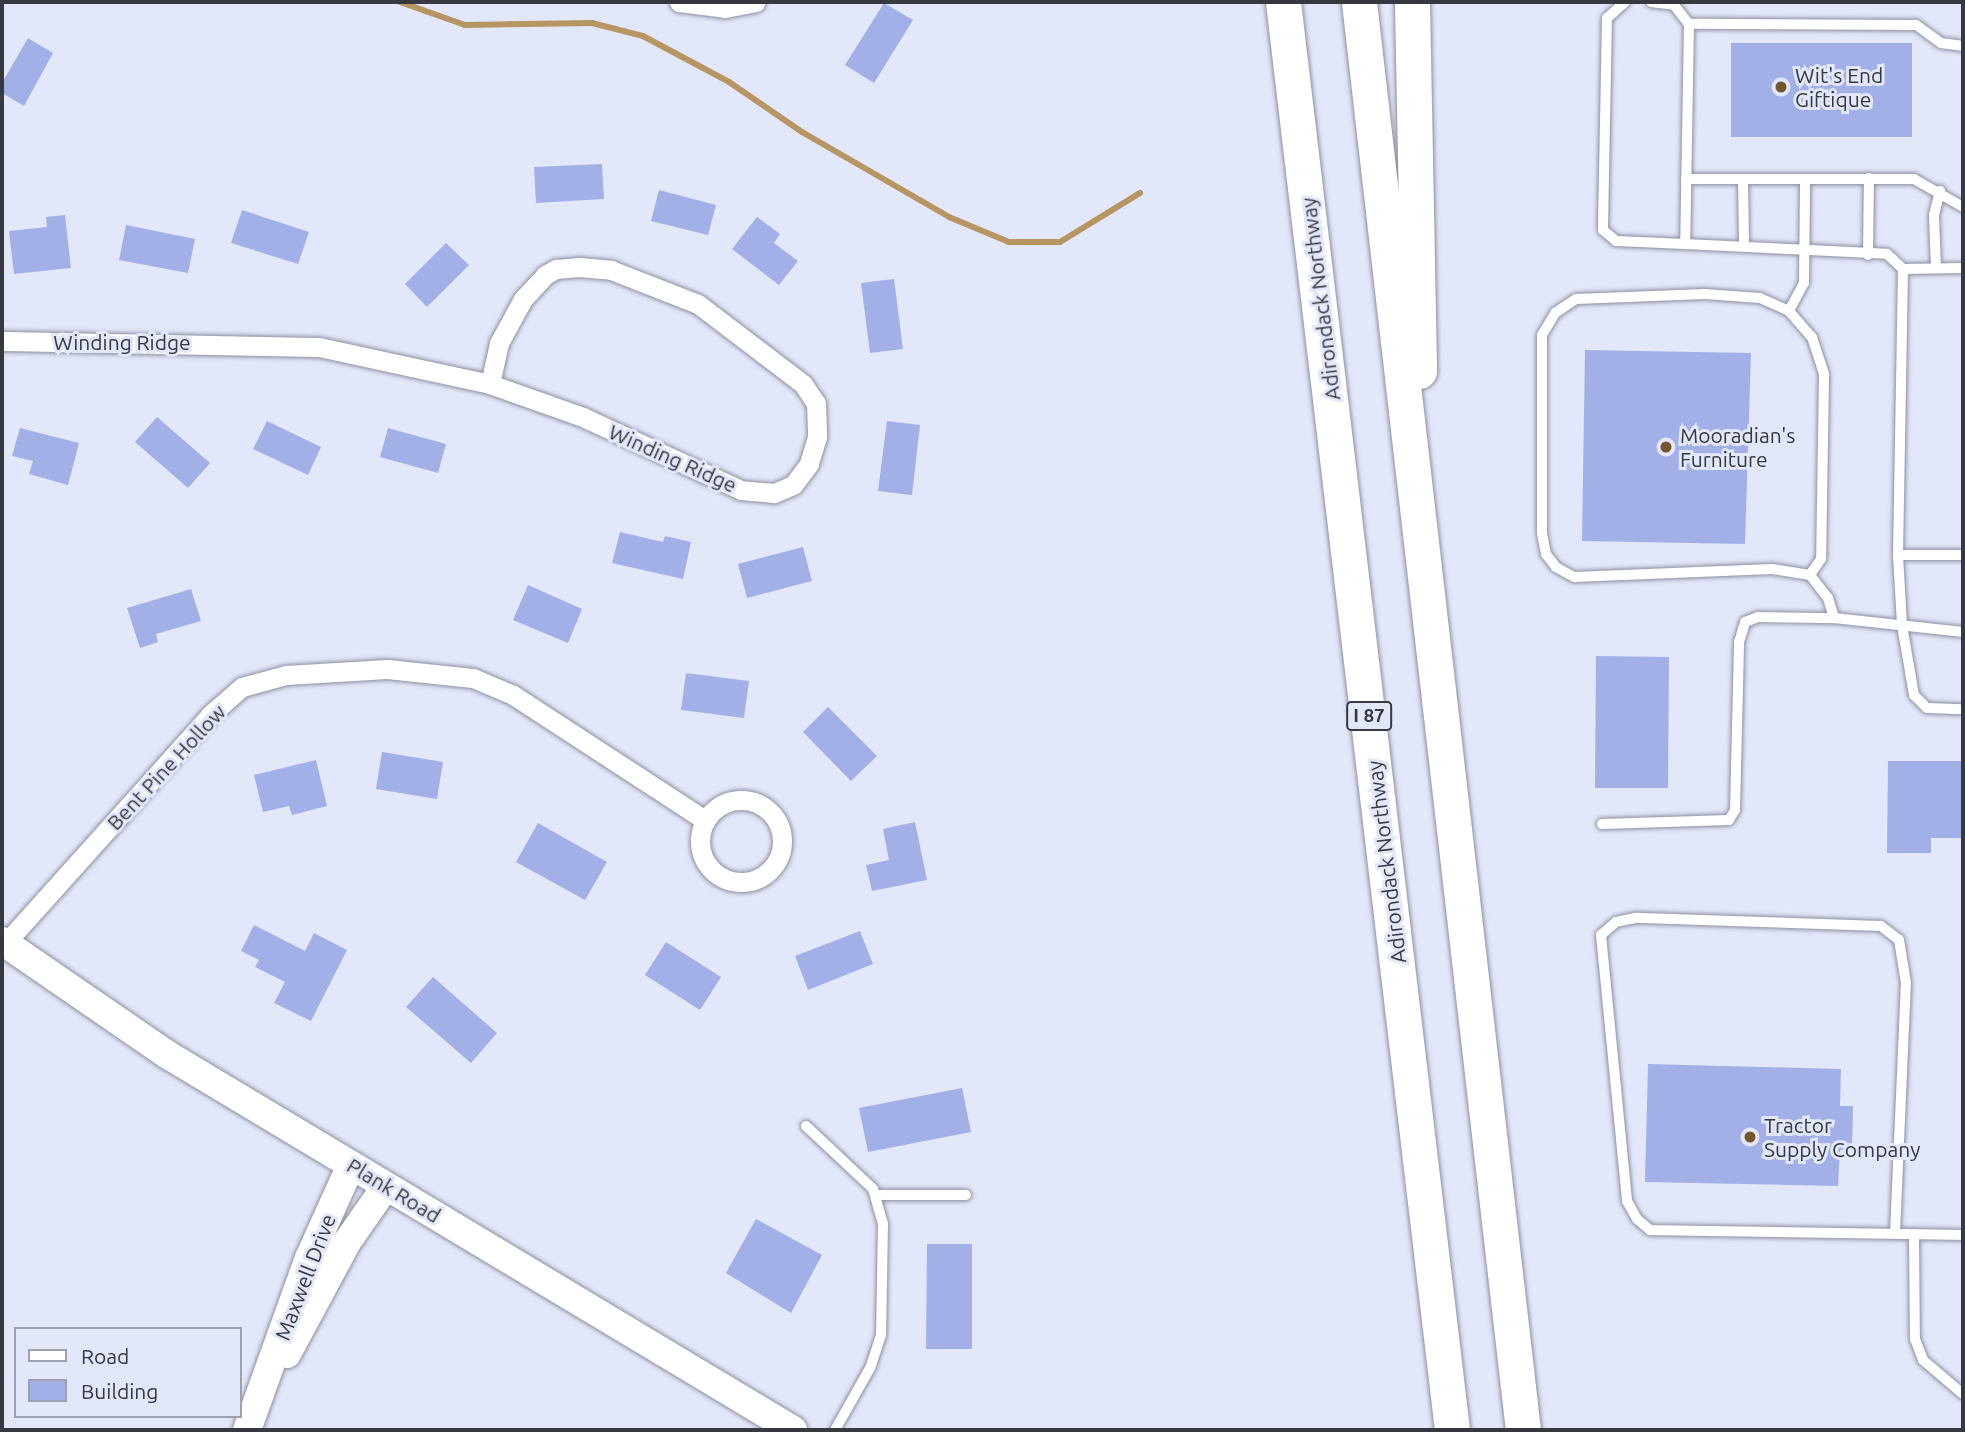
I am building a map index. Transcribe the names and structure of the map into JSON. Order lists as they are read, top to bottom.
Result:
{
  "streets": {
    "highway": ["Adirondack Northway", "I 87"],
    "street": [
      "Winding Ridge",
      "Bent Pine Hollow",
      "Plank Road",
      "Maxwell Drive"
    ]
  },
  "crossings": [
    ["Bent Pine Hollow", "Plank Road"],
    ["Plank Road", "Maxwell Drive"]
  ],
  "places": ["Wit's End Giftique", "Mooradian's Furniture", "Tractor Supply Company"],
  "legend": ["Road", "Building"]
}
